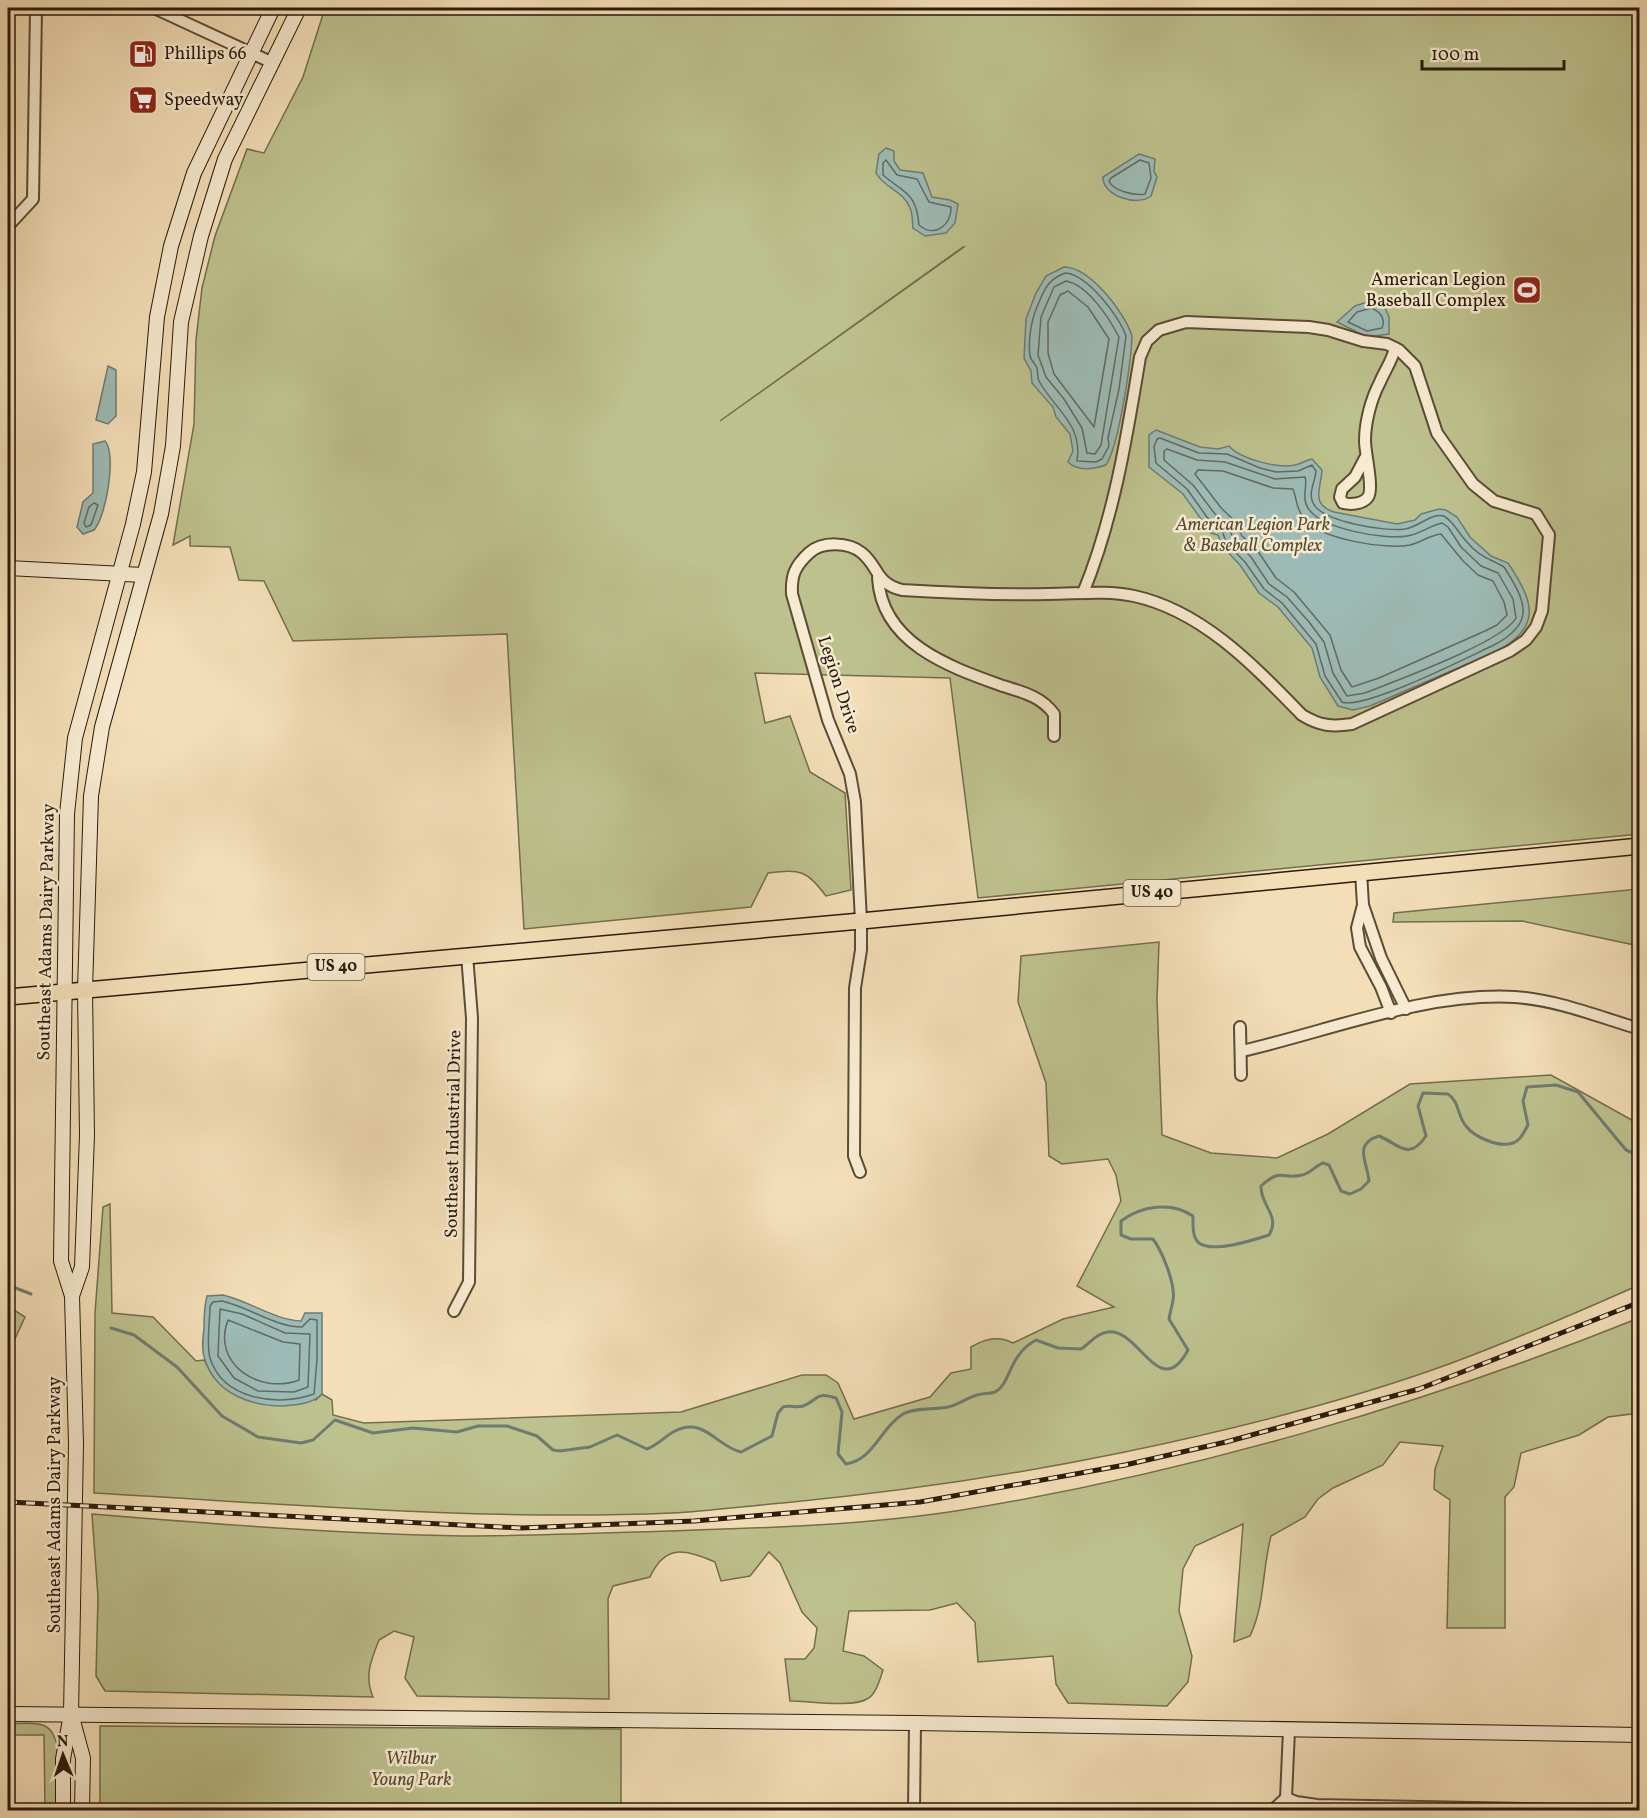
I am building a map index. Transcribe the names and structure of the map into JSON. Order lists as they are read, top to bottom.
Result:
{
  "streets": {
    "main road": ["US 40", "Southeast Adams Dairy Parkway"],
    "street": ["Legion Drive", "Southeast Industrial Drive"]
  },
  "crossings": [
    ["Legion Drive", "US 40"],
    ["US 40", "Southeast Adams Dairy Parkway"],
    ["US 40", "Southeast Industrial Drive"]
  ],
  "parks": ["American Legion Park & Baseball Complex", "Wilbur Young Park"],
  "places": {
    "fuel station": ["Phillips 66"],
    "supermarket": ["Speedway"],
    "sports": ["American Legion Baseball Complex"]
  },
  "scale_bar": "100 m",
  "north": "top"
}
